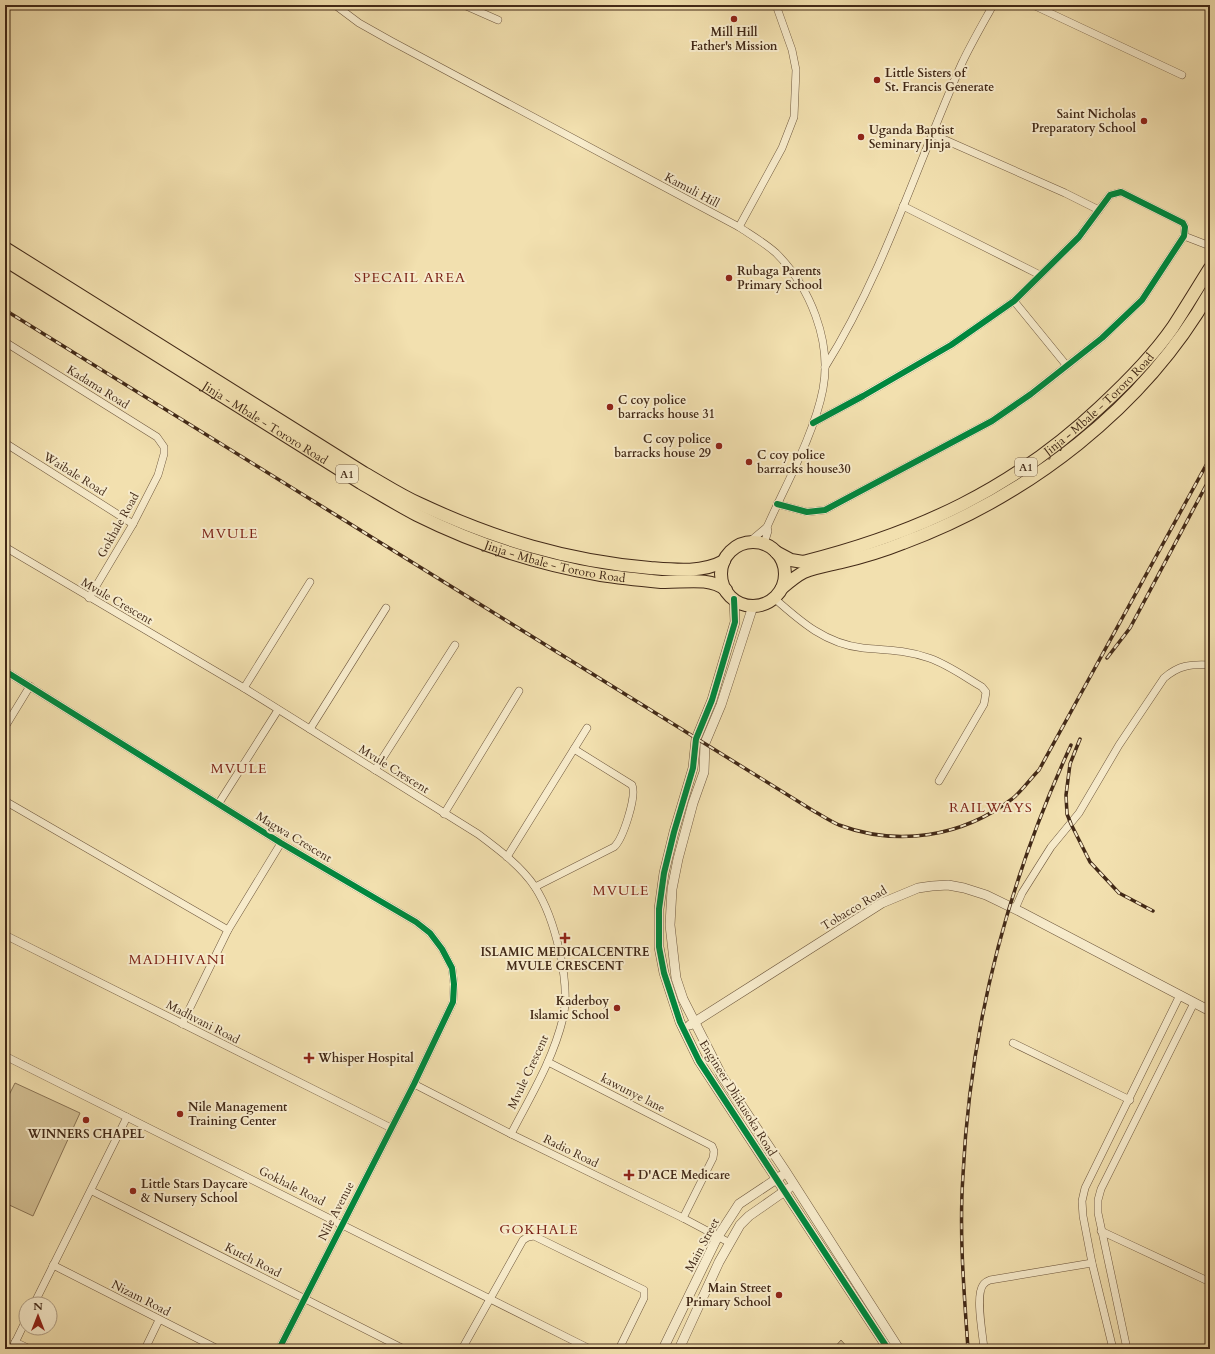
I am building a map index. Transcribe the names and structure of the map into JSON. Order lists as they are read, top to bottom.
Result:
{
  "streets": {
    "highway": ["Jinja - Mbale - Tororo Road", "A1"],
    "street": [
      "Kamuli Hill",
      "Kadama Road",
      "Waibale Road",
      "Gokhale Road",
      "Mvule Crescent",
      "Magwa Crescent",
      "Tobacco Road",
      "Madhvani Road",
      "kawunye lane",
      "Engineer Dhikusoka Road",
      "Radio Road",
      "Nile Avenue",
      "Main Street",
      "Kutch Road",
      "Nizam Road"
    ]
  },
  "crossings": [
    ["Kamuli Hill", "Jinja - Mbale - Tororo Road"],
    ["Kamuli Hill", "A1"],
    ["Kamuli Hill", "Engineer Dhikusoka Road"],
    ["Kadama Road", "Gokhale Road"],
    ["Jinja - Mbale - Tororo Road", "A1"],
    ["Jinja - Mbale - Tororo Road", "Engineer Dhikusoka Road"],
    ["A1", "Engineer Dhikusoka Road"],
    ["Waibale Road", "Gokhale Road"],
    ["Gokhale Road", "Mvule Crescent"],
    ["Gokhale Road", "Nile Avenue"],
    ["Mvule Crescent", "kawunye lane"],
    ["Mvule Crescent", "Radio Road"],
    ["Magwa Crescent", "Radio Road"],
    ["Magwa Crescent", "Nile Avenue"],
    ["Tobacco Road", "Engineer Dhikusoka Road"],
    ["Madhvani Road", "Nile Avenue"],
    ["kawunye lane", "Radio Road"],
    ["Engineer Dhikusoka Road", "Main Street"],
    ["Radio Road", "Nile Avenue"],
    ["Radio Road", "Main Street"],
    ["Nile Avenue", "Kutch Road"]
  ],
  "districts": [
    "SPECAIL AREA",
    "MVULE",
    "MVULE",
    "RAILWAYS",
    "MVULE",
    "MADHIVANI",
    "GOKHALE"
  ],
  "places": {
    "other": [
      "Mill Hill Father's Mission",
      "Little Sisters of St. Francis Generate",
      "Saint Nicholas Preparatory School",
      "Uganda Baptist Seminary Jinja",
      "Rubaga Parents Primary School",
      "C coy police barracks house 31",
      "C coy police barracks house 29",
      "C coy police barracks house30",
      "Kaderboy Islamic School",
      "Nile Management Training Center",
      "WINNERS CHAPEL",
      "Little Stars Daycare & Nursery School",
      "Main Street Primary School"
    ],
    "health": ["ISLAMIC MEDICALCENTRE MVULE CRESCENT", "Whisper Hospital", "D'ACE Medicare"]
  },
  "north": "top"
}
